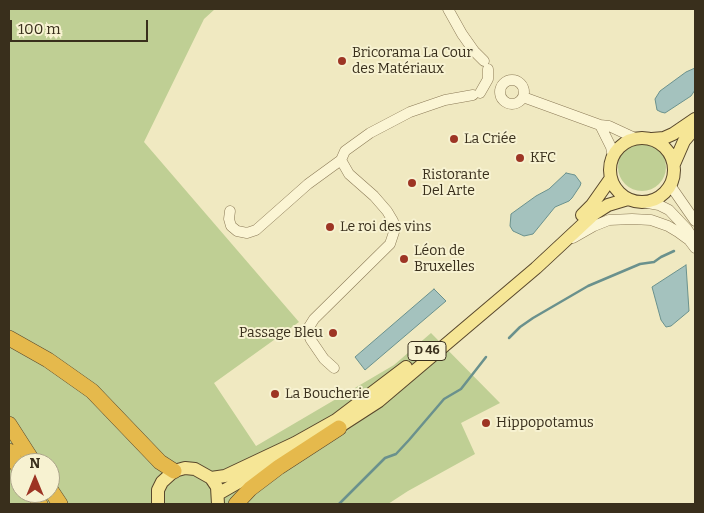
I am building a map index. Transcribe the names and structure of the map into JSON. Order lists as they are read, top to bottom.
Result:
{
  "streets": {
    "main road": ["D 46"]
  },
  "places": [
    "Bricorama La Cour des Matériaux",
    "La Criée",
    "KFC",
    "Ristorante Del Arte",
    "Le roi des vins",
    "Léon de Bruxelles",
    "Passage Bleu",
    "La Boucherie",
    "Hippopotamus"
  ],
  "scale_bar": "100 m",
  "north": "top"
}
